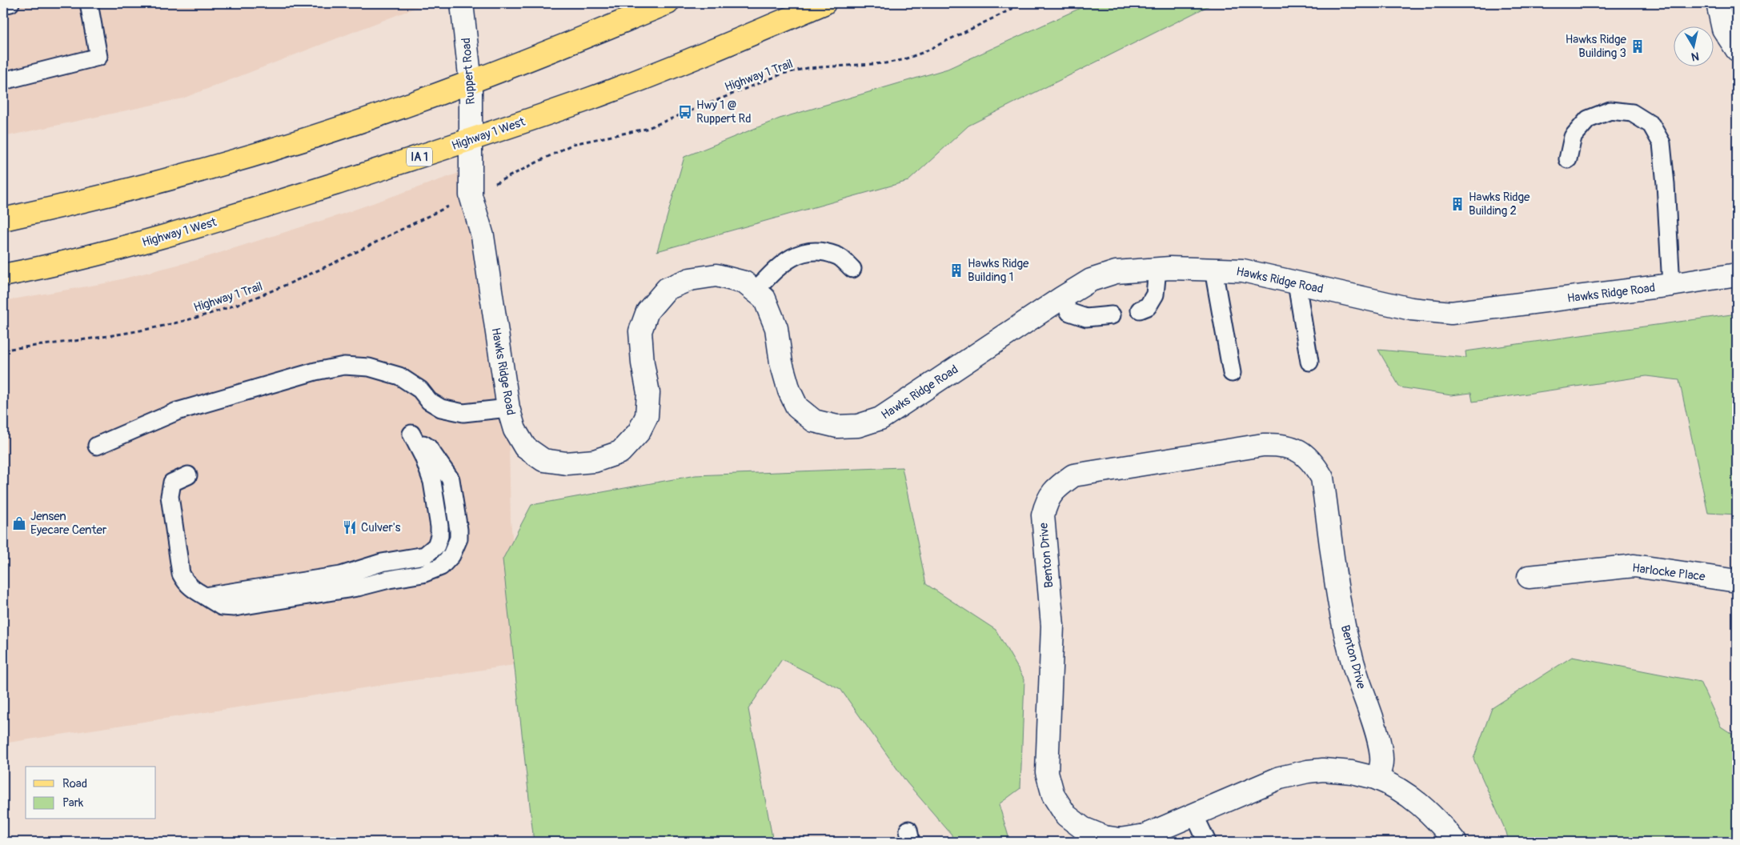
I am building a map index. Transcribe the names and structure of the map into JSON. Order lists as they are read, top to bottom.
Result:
{
  "streets": {
    "main road": ["Highway 1 West", "IA 1"],
    "street": [
      "Ruppert Road",
      "Hawks Ridge Road",
      "Benton Drive",
      "Harlocke Place"
    ],
    "path": ["Highway 1 Trail"]
  },
  "crossings": [
    ["Ruppert Road", "Highway 1 West"],
    ["Ruppert Road", "Hawks Ridge Road"],
    ["Highway 1 West", "Hawks Ridge Road"]
  ],
  "places": {
    "building": ["Hawks Ridge Building 3", "Hawks Ridge Building 2", "Hawks Ridge Building 1"],
    "bus stop": ["Hwy 1 @ Ruppert Rd"],
    "shop": ["Jensen Eyecare Center"],
    "restaurant": ["Culver's"]
  },
  "legend": ["Road", "Park"],
  "north": "bottom"
}
